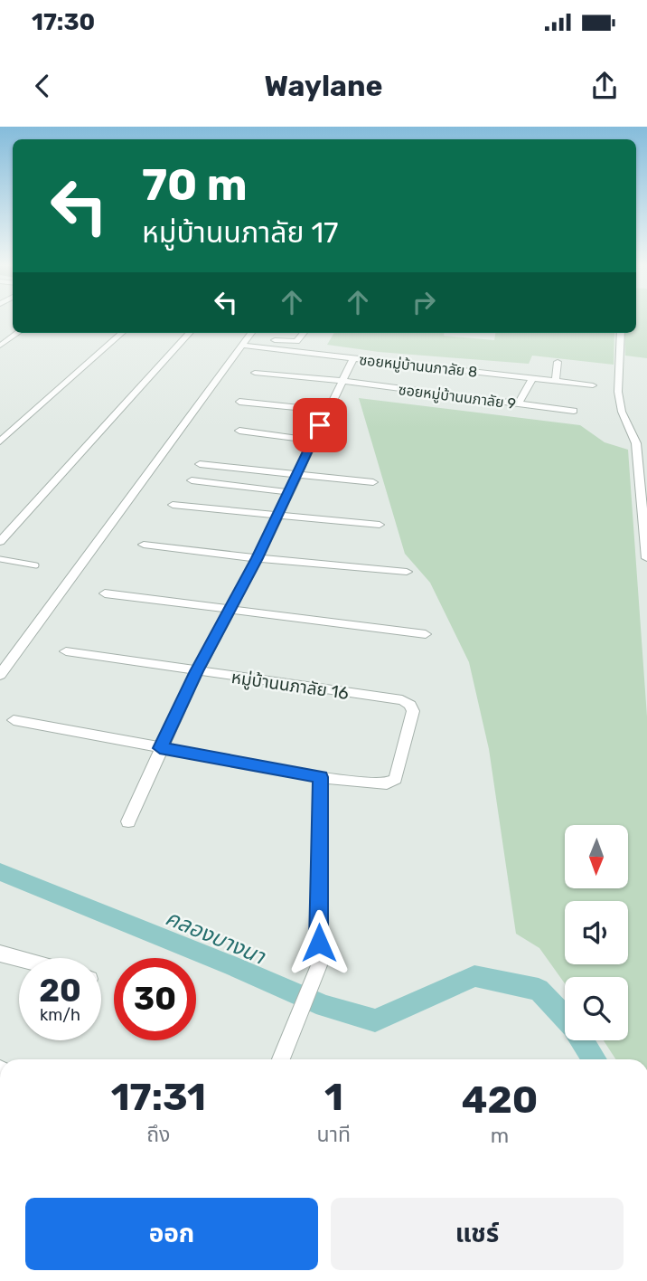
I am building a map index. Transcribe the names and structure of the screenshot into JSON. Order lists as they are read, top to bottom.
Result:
{
  "streets": {
    "street": ["ซอยหมู่บ้านนภาลัย 8", "ซอยหมู่บ้านนภาลัย 9", "หมู่บ้านนภาลัย 16"]
  },
  "water": ["คลองบางนา"],
  "north": "bottom",
  "page": {
    "status": "17:30",
    "header": "Waylane",
    "turn": ["70 m", "หมู่บ้านนภาลัย 17"],
    "speed": "20 km/h",
    "limit": "30",
    "eta": [
      "17:31",
      "ถึง",
      "1",
      "นาที",
      "420",
      "m"
    ],
    "buttons": ["ออก", "แชร์"]
  }
}
